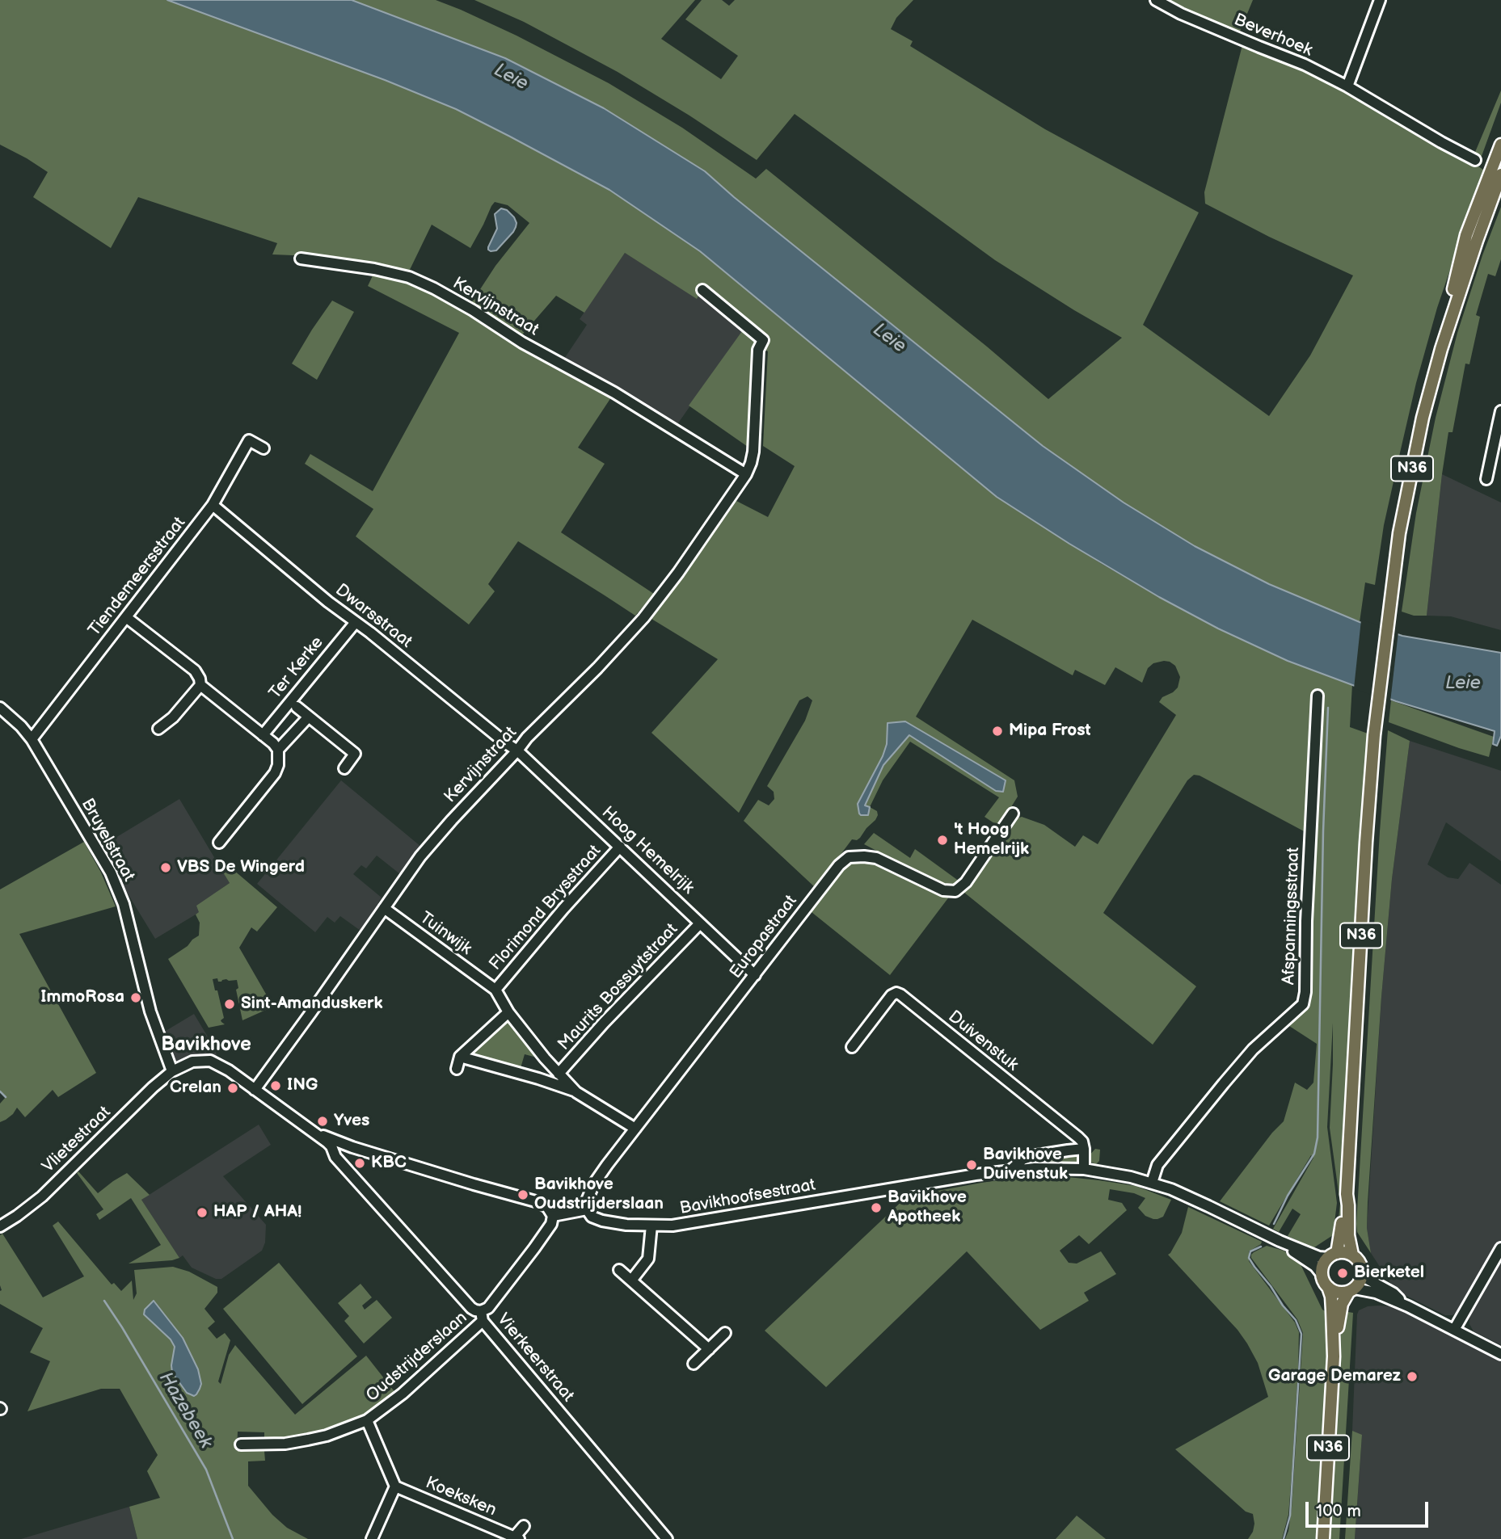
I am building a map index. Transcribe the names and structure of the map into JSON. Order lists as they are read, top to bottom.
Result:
{
  "streets": {
    "main road": ["N36"],
    "street": [
      "Beverhoek",
      "Kervijnstraat",
      "Tiendemeersstraat",
      "Dwarsstraat",
      "Ter Kerke",
      "Bruyelstraat",
      "Hoog Hemelrijk",
      "Florimond Brysstraat",
      "Afspanningsstraat",
      "Tuinwijk",
      "Europastraat",
      "Maurits Bossuytstraat",
      "Duivenstuk",
      "Vlietestraat",
      "Bavikhoofsestraat",
      "Oudstrijderslaan",
      "Vierkeerstraat",
      "Koeksken"
    ]
  },
  "crossings": [
    ["Kervijnstraat", "Dwarsstraat"],
    ["Kervijnstraat", "Hoog Hemelrijk"],
    ["Kervijnstraat", "Tuinwijk"],
    ["Kervijnstraat", "Vlietestraat"],
    ["N36", "Bavikhoofsestraat"],
    ["Tiendemeersstraat", "Dwarsstraat"],
    ["Tiendemeersstraat", "Bruyelstraat"],
    ["Dwarsstraat", "Ter Kerke"],
    ["Dwarsstraat", "Hoog Hemelrijk"],
    ["Bruyelstraat", "Vlietestraat"],
    ["Hoog Hemelrijk", "Florimond Brysstraat"],
    ["Hoog Hemelrijk", "Europastraat"],
    ["Hoog Hemelrijk", "Maurits Bossuytstraat"],
    ["Florimond Brysstraat", "Tuinwijk"],
    ["Afspanningsstraat", "Bavikhoofsestraat"],
    ["Tuinwijk", "Europastraat"],
    ["Tuinwijk", "Maurits Bossuytstraat"],
    ["Europastraat", "Bavikhoofsestraat"],
    ["Duivenstuk", "Bavikhoofsestraat"],
    ["Vlietestraat", "Vierkeerstraat"],
    ["Oudstrijderslaan", "Vierkeerstraat"]
  ],
  "districts": ["Bavikhove"],
  "water": ["Leie", "Hazebeek"],
  "places": [
    "Mipa Frost",
    "'t Hoog Hemelrijk",
    "VBS De Wingerd",
    "ImmoRosa",
    "Sint-Amanduskerk",
    "ING",
    "Crelan",
    "Yves",
    "KBC",
    "Bavikhove Duivenstuk",
    "Bavikhove Oudstrijderslaan",
    "Bavikhove Apotheek",
    "HAP / AHA!",
    "Bierketel",
    "Garage Demarez"
  ],
  "scale_bar": "100 m"
}
